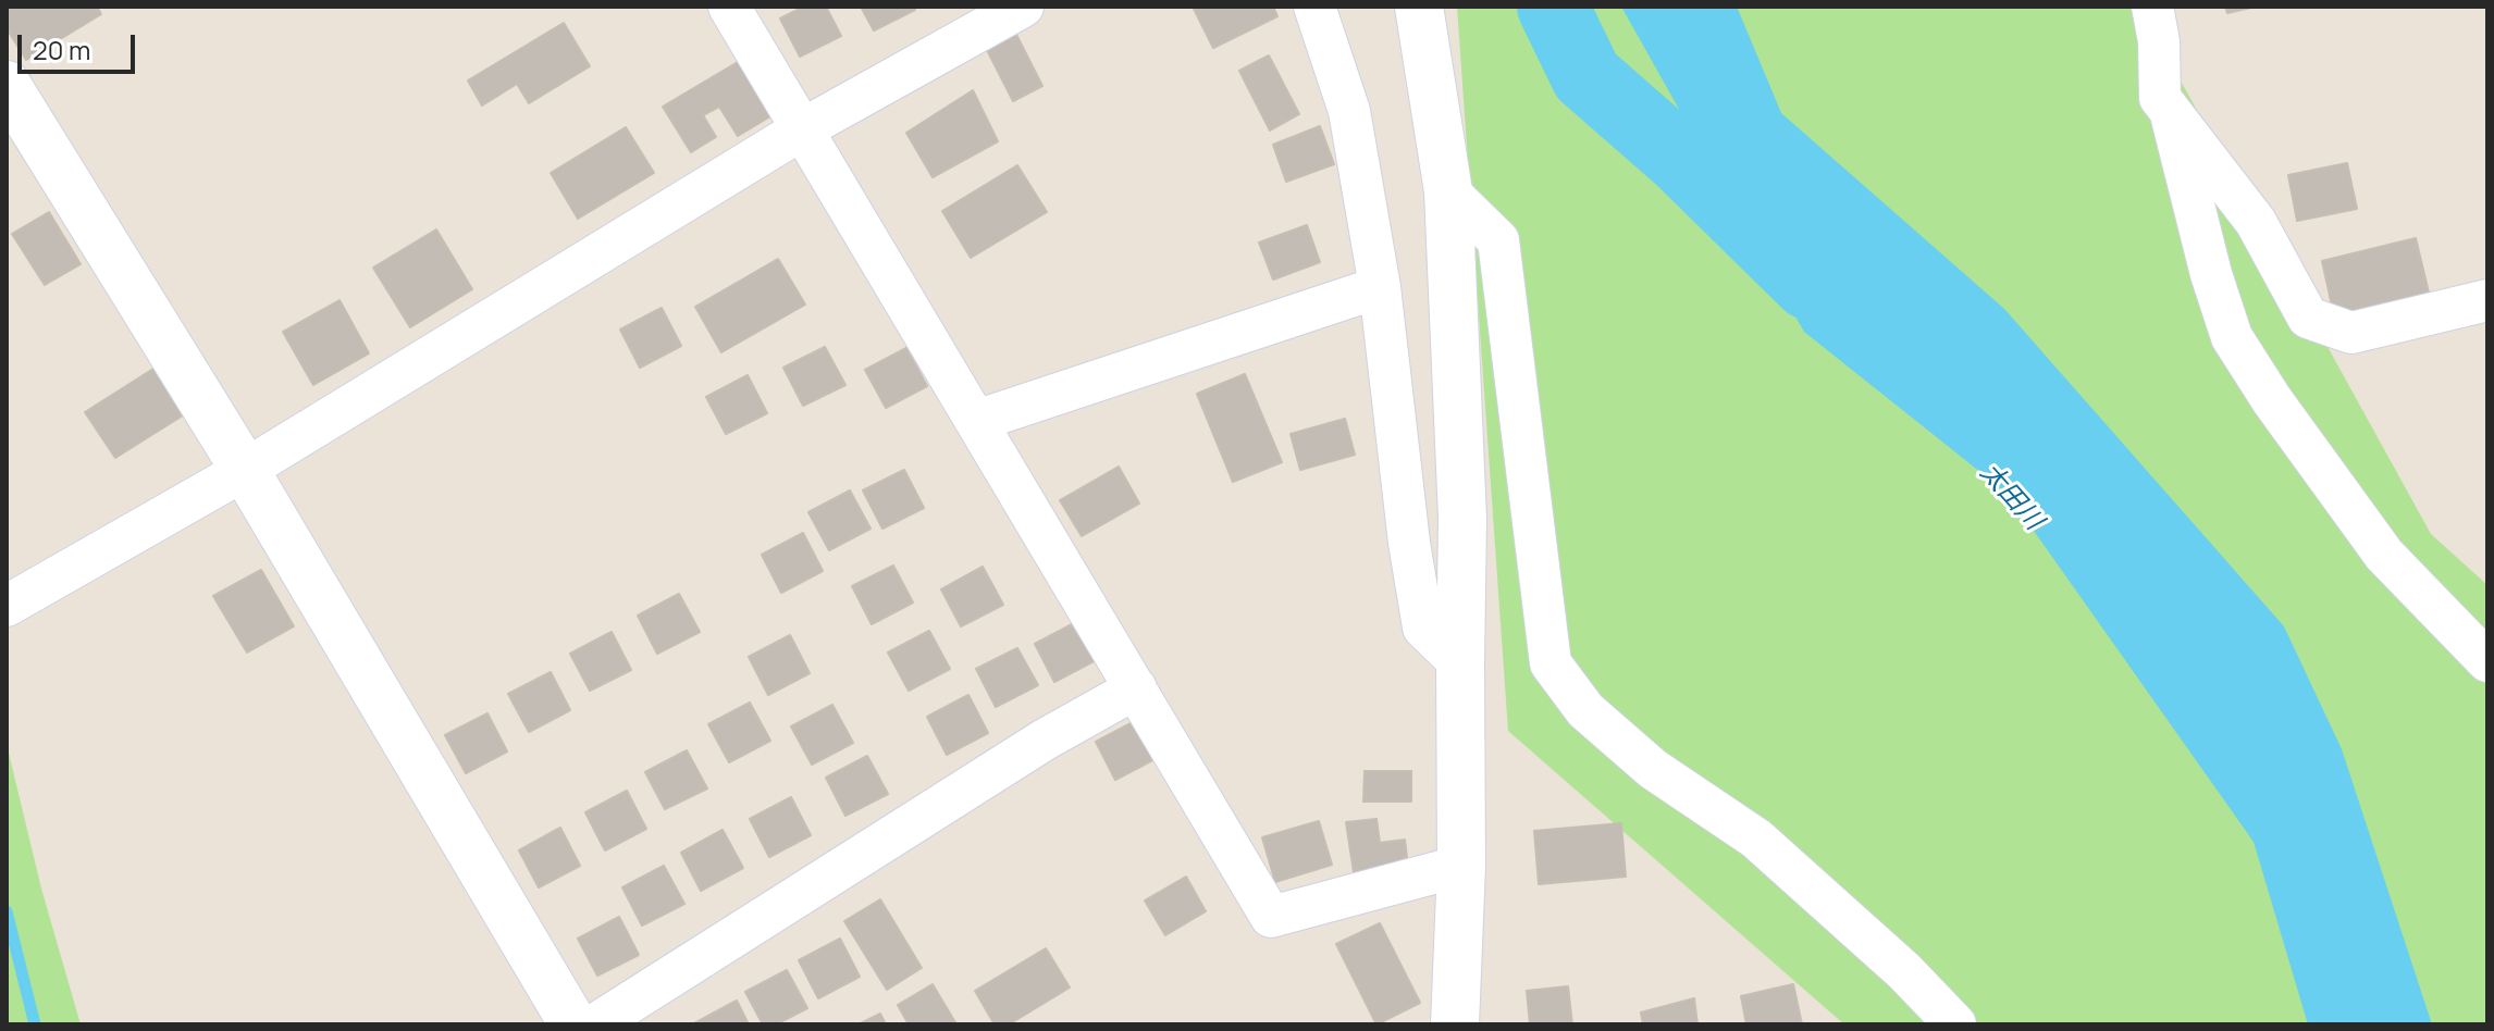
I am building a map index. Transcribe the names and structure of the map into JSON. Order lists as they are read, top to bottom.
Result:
{
  "water": ["太田川"],
  "scale_bar": "20 m"
}
